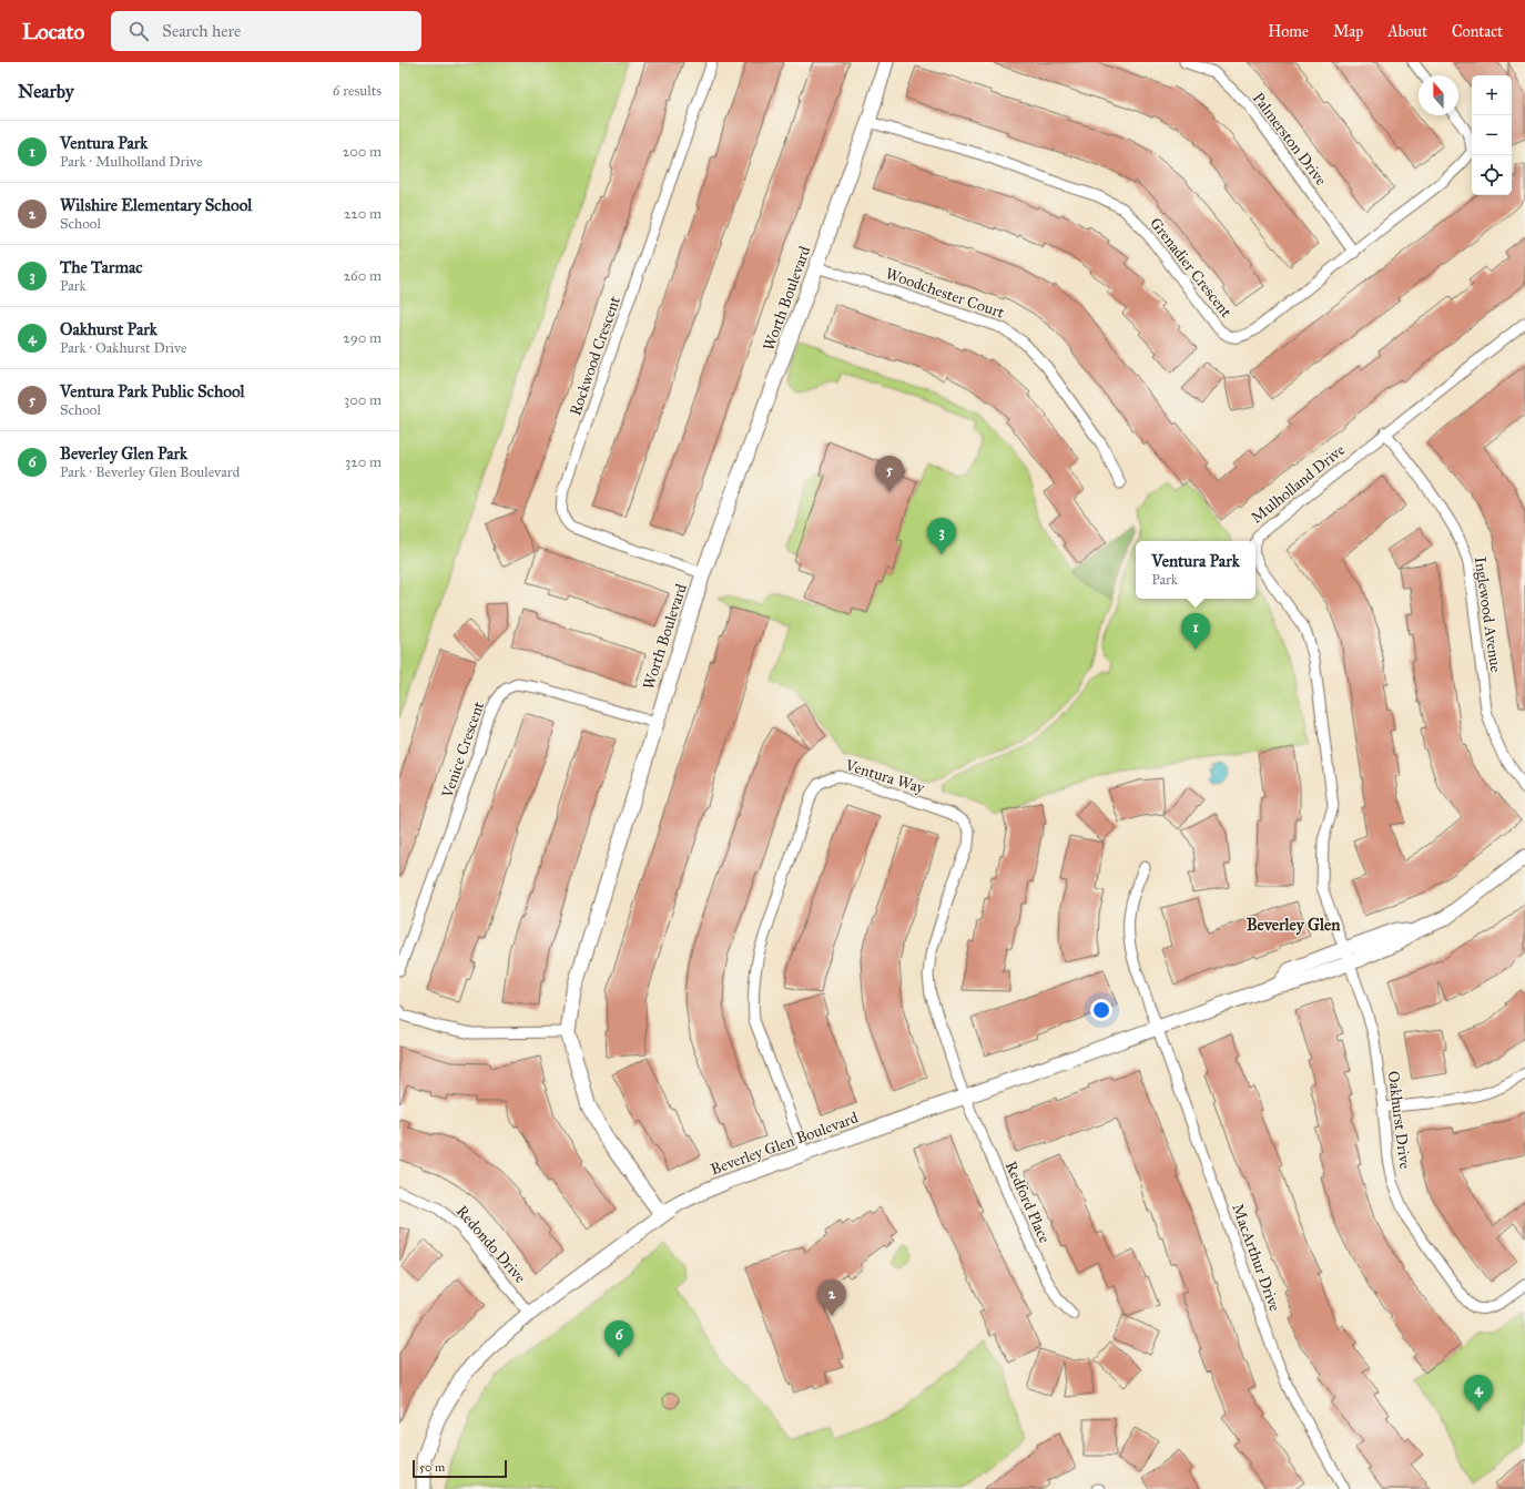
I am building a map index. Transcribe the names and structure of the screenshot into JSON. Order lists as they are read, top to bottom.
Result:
{
  "streets": {
    "street": [
      "Palmerston Drive",
      "Grenadier Crescent",
      "Woodchester Court",
      "Worth Boulevard",
      "Rockwood Crescent",
      "Mulholland Drive",
      "Inglewood Avenue",
      "Venice Crescent",
      "Ventura Way",
      "Oakhurst Drive",
      "Beverley Glen Boulevard",
      "Redford Place",
      "Redondo Drive",
      "MacArthur Drive"
    ]
  },
  "crossings": [
    ["Palmerston Drive", "Grenadier Crescent"],
    ["Grenadier Crescent", "Worth Boulevard"],
    ["Woodchester Court", "Worth Boulevard"],
    ["Worth Boulevard", "Rockwood Crescent"],
    ["Worth Boulevard", "Venice Crescent"],
    ["Worth Boulevard", "Beverley Glen Boulevard"],
    ["Mulholland Drive", "Inglewood Avenue"],
    ["Mulholland Drive", "Oakhurst Drive"],
    ["Mulholland Drive", "Beverley Glen Boulevard"],
    ["Ventura Way", "Beverley Glen Boulevard"],
    ["Ventura Way", "Redford Place"],
    ["Oakhurst Drive", "Beverley Glen Boulevard"],
    ["Beverley Glen Boulevard", "Redford Place"],
    ["Beverley Glen Boulevard", "Redondo Drive"],
    ["Beverley Glen Boulevard", "MacArthur Drive"]
  ],
  "districts": ["Beverley Glen"],
  "scale_bar": "50 m",
  "north": "top",
  "page": {
    "header": "Locato",
    "search": "Search here",
    "nav": [
      "Home",
      "Map",
      "About",
      "Contact"
    ],
    "heading": ["Nearby", "6 results"],
    "map_buttons": ["+", "−"],
    "list": [
      {
        "mark": "1",
        "name": "Ventura Park",
        "note": "Park · Mulholland Drive",
        "value": "200 m"
      },
      {
        "mark": "2",
        "name": "Wilshire Elementary School",
        "note": "School",
        "value": "220 m"
      },
      {
        "mark": "3",
        "name": "The Tarmac",
        "note": "Park",
        "value": "260 m"
      },
      {
        "mark": "4",
        "name": "Oakhurst Park",
        "note": "Park · Oakhurst Drive",
        "value": "290 m"
      },
      {
        "mark": "5",
        "name": "Ventura Park Public School",
        "note": "School",
        "value": "300 m"
      },
      {
        "mark": "6",
        "name": "Beverley Glen Park",
        "note": "Park · Beverley Glen Boulevard",
        "value": "320 m"
      }
    ],
    "pins": [
      "5",
      "3",
      "1",
      "2",
      "6",
      "4"
    ],
    "popup": ["Ventura Park", "Park"],
    "scale": "50 m"
  }
}
